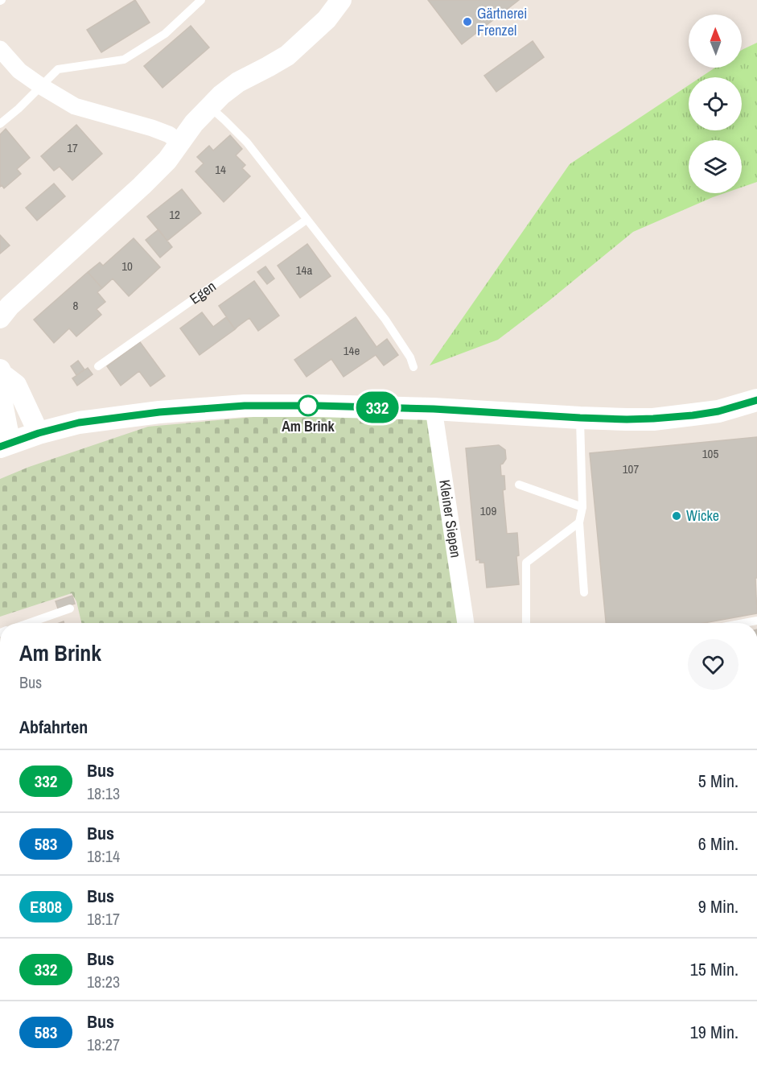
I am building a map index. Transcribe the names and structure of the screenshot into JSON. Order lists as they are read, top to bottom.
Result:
{
  "streets": {
    "street": ["Kleiner Siepen"],
    "lane": ["Egen"]
  },
  "places": ["Gärtnerei Frenzel", "Am Brink", "Wicke"],
  "lines": ["bus line 332"],
  "house_numbers": [
    "17",
    "14",
    "12",
    "10",
    "14a",
    "8",
    "14e",
    "105",
    "107",
    "109"
  ],
  "north": "top",
  "page": {
    "on_map": "332",
    "heading": [
      ["Am Brink", "Bus"],
      "Abfahrten"
    ],
    "list": [
      {
        "mark": "332",
        "name": "Bus",
        "note": "18:13",
        "value": "5 Min."
      },
      {
        "mark": "583",
        "name": "Bus",
        "note": "18:14",
        "value": "6 Min."
      },
      {
        "mark": "E808",
        "name": "Bus",
        "note": "18:17",
        "value": "9 Min."
      },
      {
        "mark": "332",
        "name": "Bus",
        "note": "18:23",
        "value": "15 Min."
      },
      {
        "mark": "583",
        "name": "Bus",
        "note": "18:27",
        "value": "19 Min."
      }
    ]
  }
}
